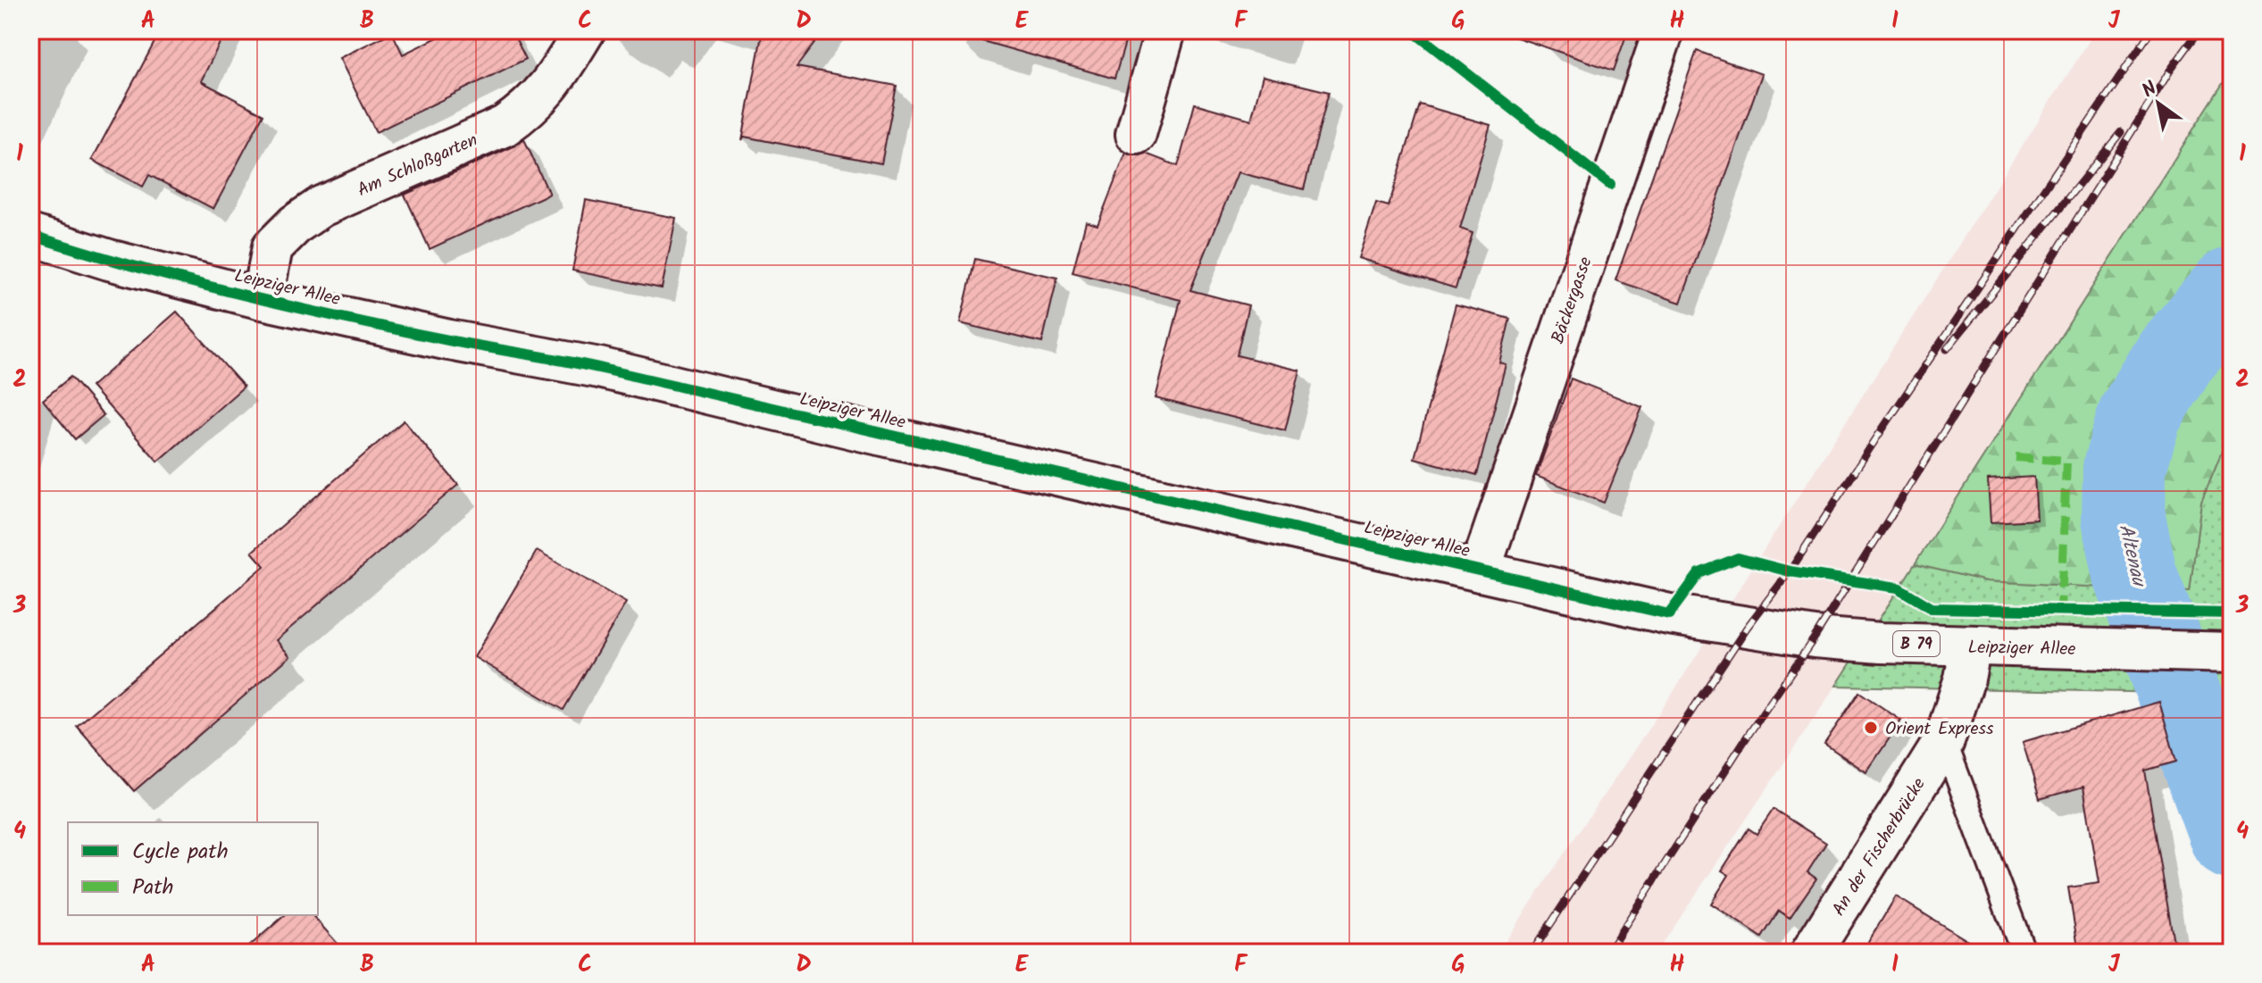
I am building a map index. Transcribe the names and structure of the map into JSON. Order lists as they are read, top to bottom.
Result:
{
  "streets": {
    "main road": [
      "Am Schloßgarten",
      "Leipziger Allee",
      "Bäckergasse",
      "B 79",
      "An der Fischerbrücke"
    ]
  },
  "crossings": [
    ["Am Schloßgarten", "Leipziger Allee"],
    ["Leipziger Allee", "Bäckergasse"],
    ["Leipziger Allee", "An der Fischerbrücke"]
  ],
  "water": ["Altenau"],
  "places": ["Orient Express"],
  "legend": ["Cycle path", "Path"],
  "north": "top left",
  "grid": {
    "columns": [
      "A",
      "B",
      "C",
      "D",
      "E",
      "F",
      "G",
      "H",
      "I",
      "J"
    ],
    "rows": [
      "1",
      "2",
      "3",
      "4"
    ]
  }
}
